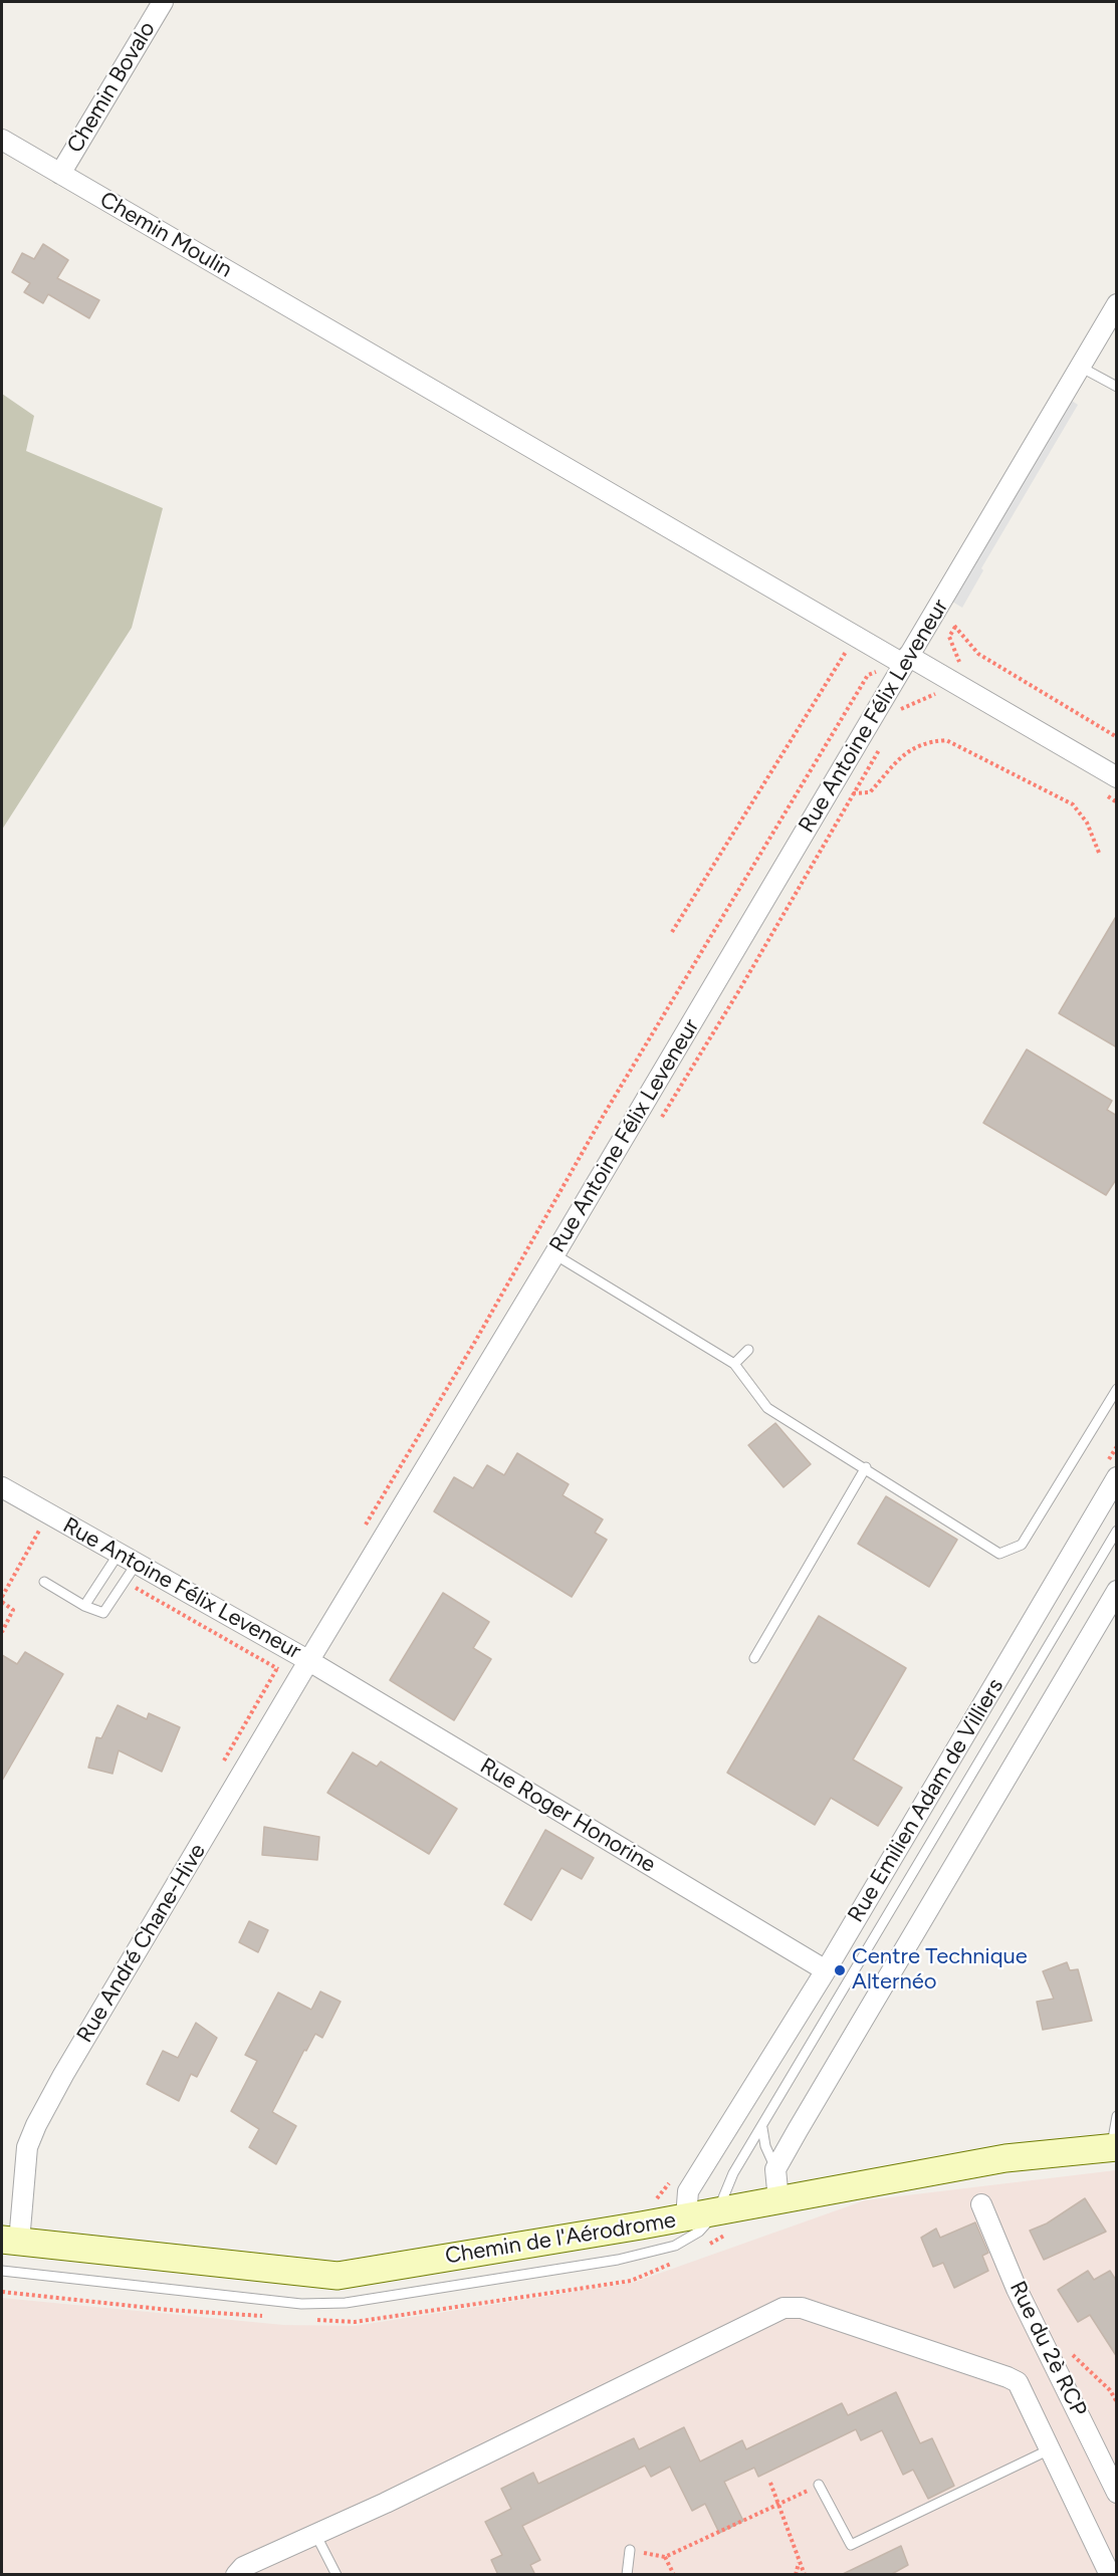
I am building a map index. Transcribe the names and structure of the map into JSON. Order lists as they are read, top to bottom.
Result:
{
  "streets": {
    "main road": ["Chemin de l'Aérodrome"],
    "street": [
      "Chemin Bovalo",
      "Chemin Moulin",
      "Rue Antoine Félix Leveneur",
      "Rue Emilien Adam de Villiers",
      "Rue Roger Honorine",
      "Rue André Chane-Hive",
      "Rue du 2è RCP"
    ]
  },
  "crossings": [
    ["Chemin Bovalo", "Chemin Moulin"],
    ["Chemin Moulin", "Rue Antoine Félix Leveneur"],
    ["Rue Antoine Félix Leveneur", "Rue Roger Honorine"],
    ["Rue Antoine Félix Leveneur", "Rue André Chane-Hive"],
    ["Rue Emilien Adam de Villiers", "Rue Roger Honorine"],
    ["Rue Emilien Adam de Villiers", "Chemin de l'Aérodrome"],
    ["Rue Roger Honorine", "Rue André Chane-Hive"],
    ["Rue André Chane-Hive", "Chemin de l'Aérodrome"]
  ],
  "places": ["Centre Technique Alternéo"]
}
